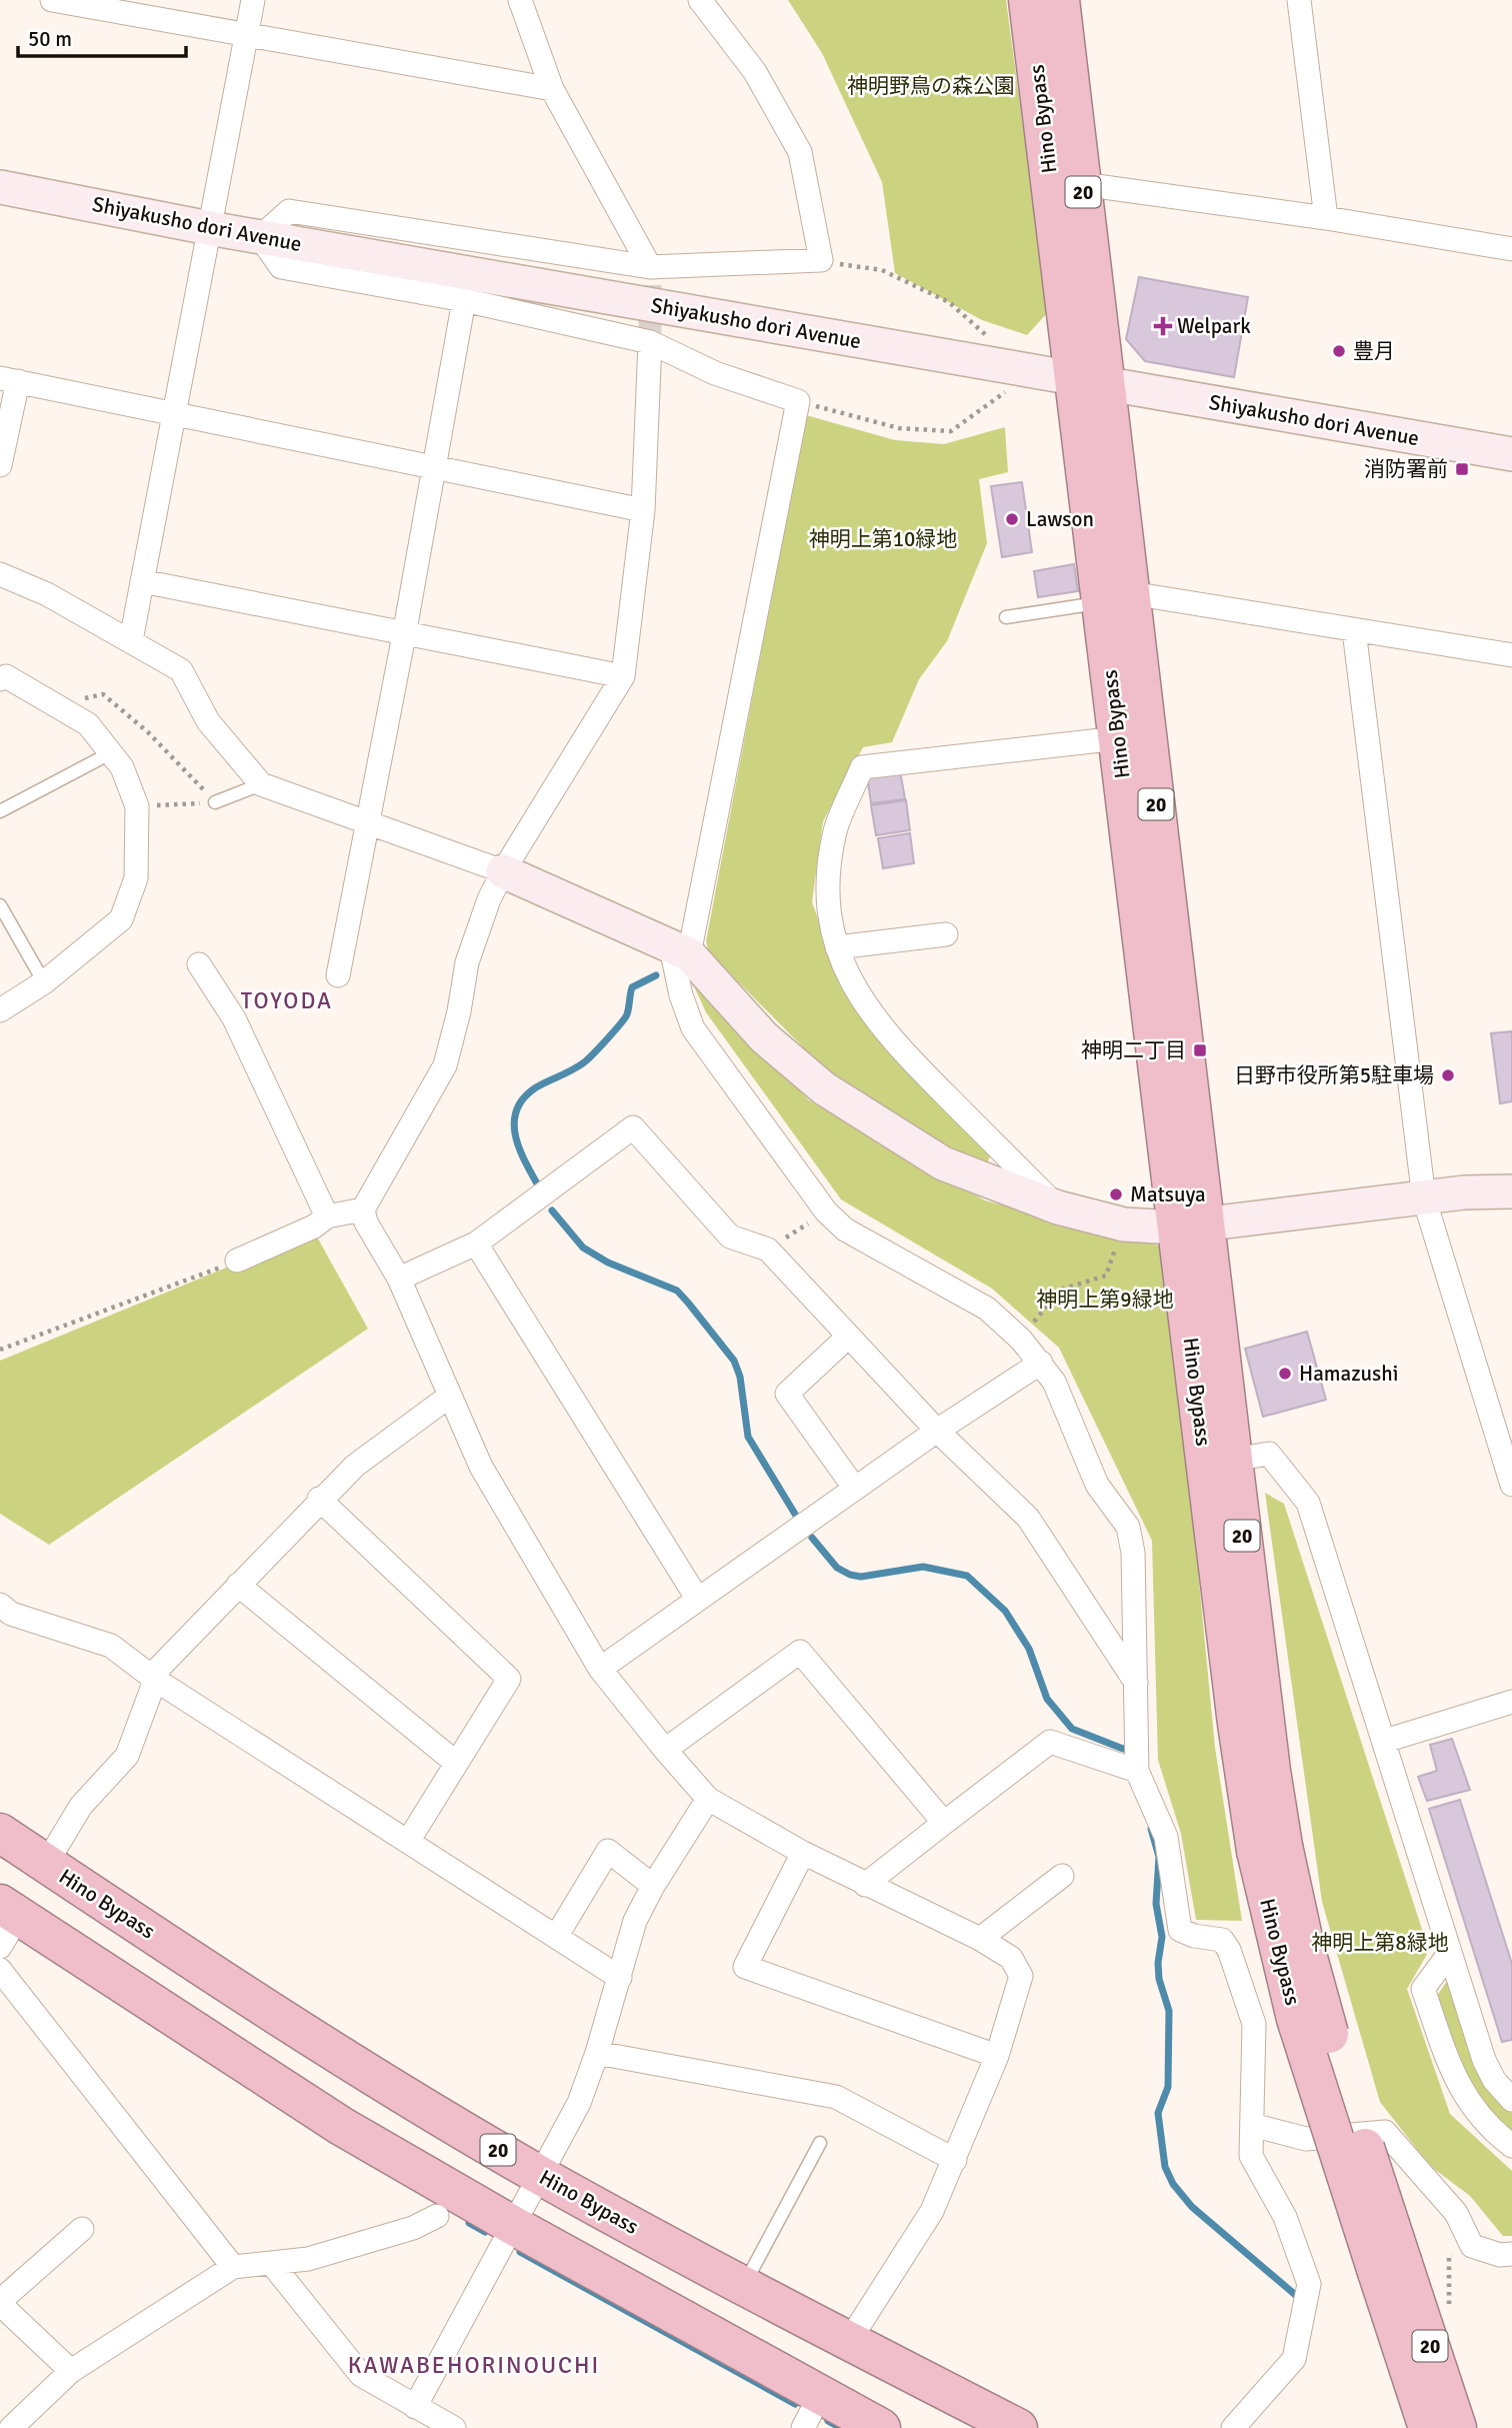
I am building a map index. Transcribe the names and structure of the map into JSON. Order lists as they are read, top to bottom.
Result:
{
  "streets": {
    "highway": ["Hino Bypass", "20"],
    "street": ["Shiyakusho dori Avenue"]
  },
  "crossings": [
    ["Hino Bypass", "Shiyakusho dori Avenue"]
  ],
  "districts": ["TOYODA", "KAWABEHORINOUCHI"],
  "parks": [
    "神明野鳥の森公園",
    "神明上第10緑地",
    "神明上第9緑地",
    "神明上第8緑地"
  ],
  "places": {
    "health": ["Welpark"],
    "other": [
      "豊月",
      "Lawson",
      "日野市役所第5駐車場",
      "Matsuya",
      "Hamazushi"
    ],
    "transit": ["消防署前", "神明二丁目"]
  },
  "scale_bar": "50 m"
}
